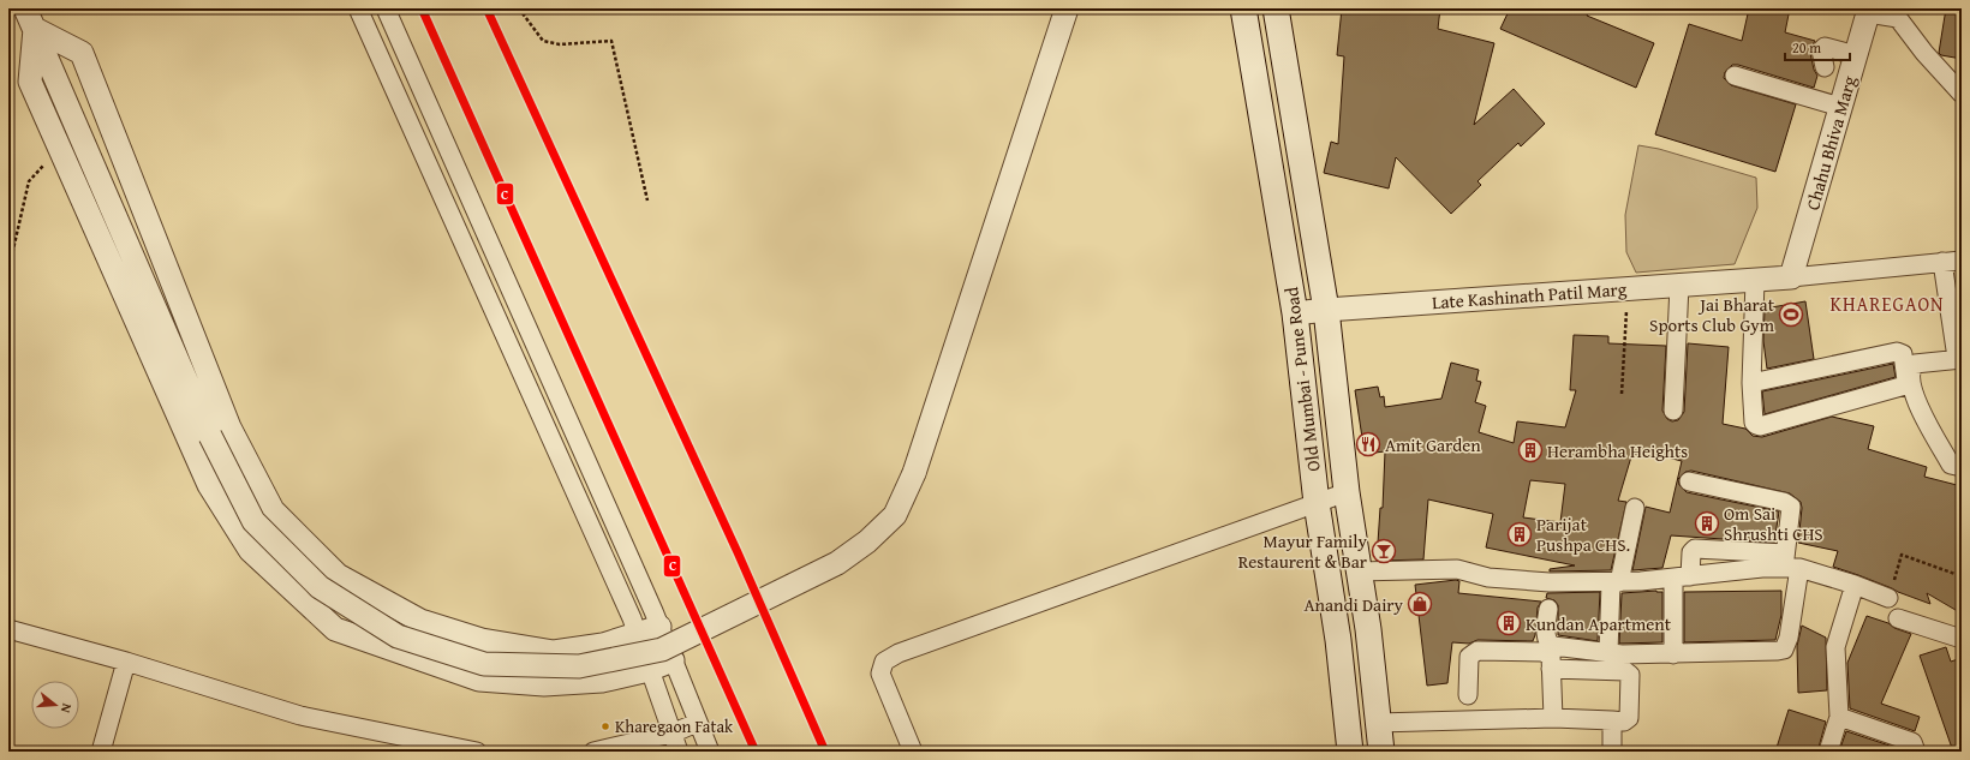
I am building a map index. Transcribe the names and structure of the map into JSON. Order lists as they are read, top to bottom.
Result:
{
  "streets": {
    "main road": ["Old Mumbai - Pune Road"],
    "street": ["Chahu Bhiva Marg", "Late Kashinath Patil Marg"]
  },
  "crossings": [
    ["Chahu Bhiva Marg", "Late Kashinath Patil Marg"],
    ["Late Kashinath Patil Marg", "Old Mumbai - Pune Road"]
  ],
  "districts": ["KHAREGAON"],
  "places": {
    "sports": ["Jai Bharat Sports Club Gym"],
    "restaurant": ["Amit Garden"],
    "building": [
      "Herambha Heights",
      "Om Sai Shrushti CHS",
      "Parijat Pushpa CHS.",
      "Kundan Apartment"
    ],
    "bar": ["Mayur Family Restaurent & Bar"],
    "shop": ["Anandi Dairy"],
    "other": ["Kharegaon Fatak"]
  },
  "lines": ["transit line C"],
  "scale_bar": "20 m",
  "north": "right"
}
